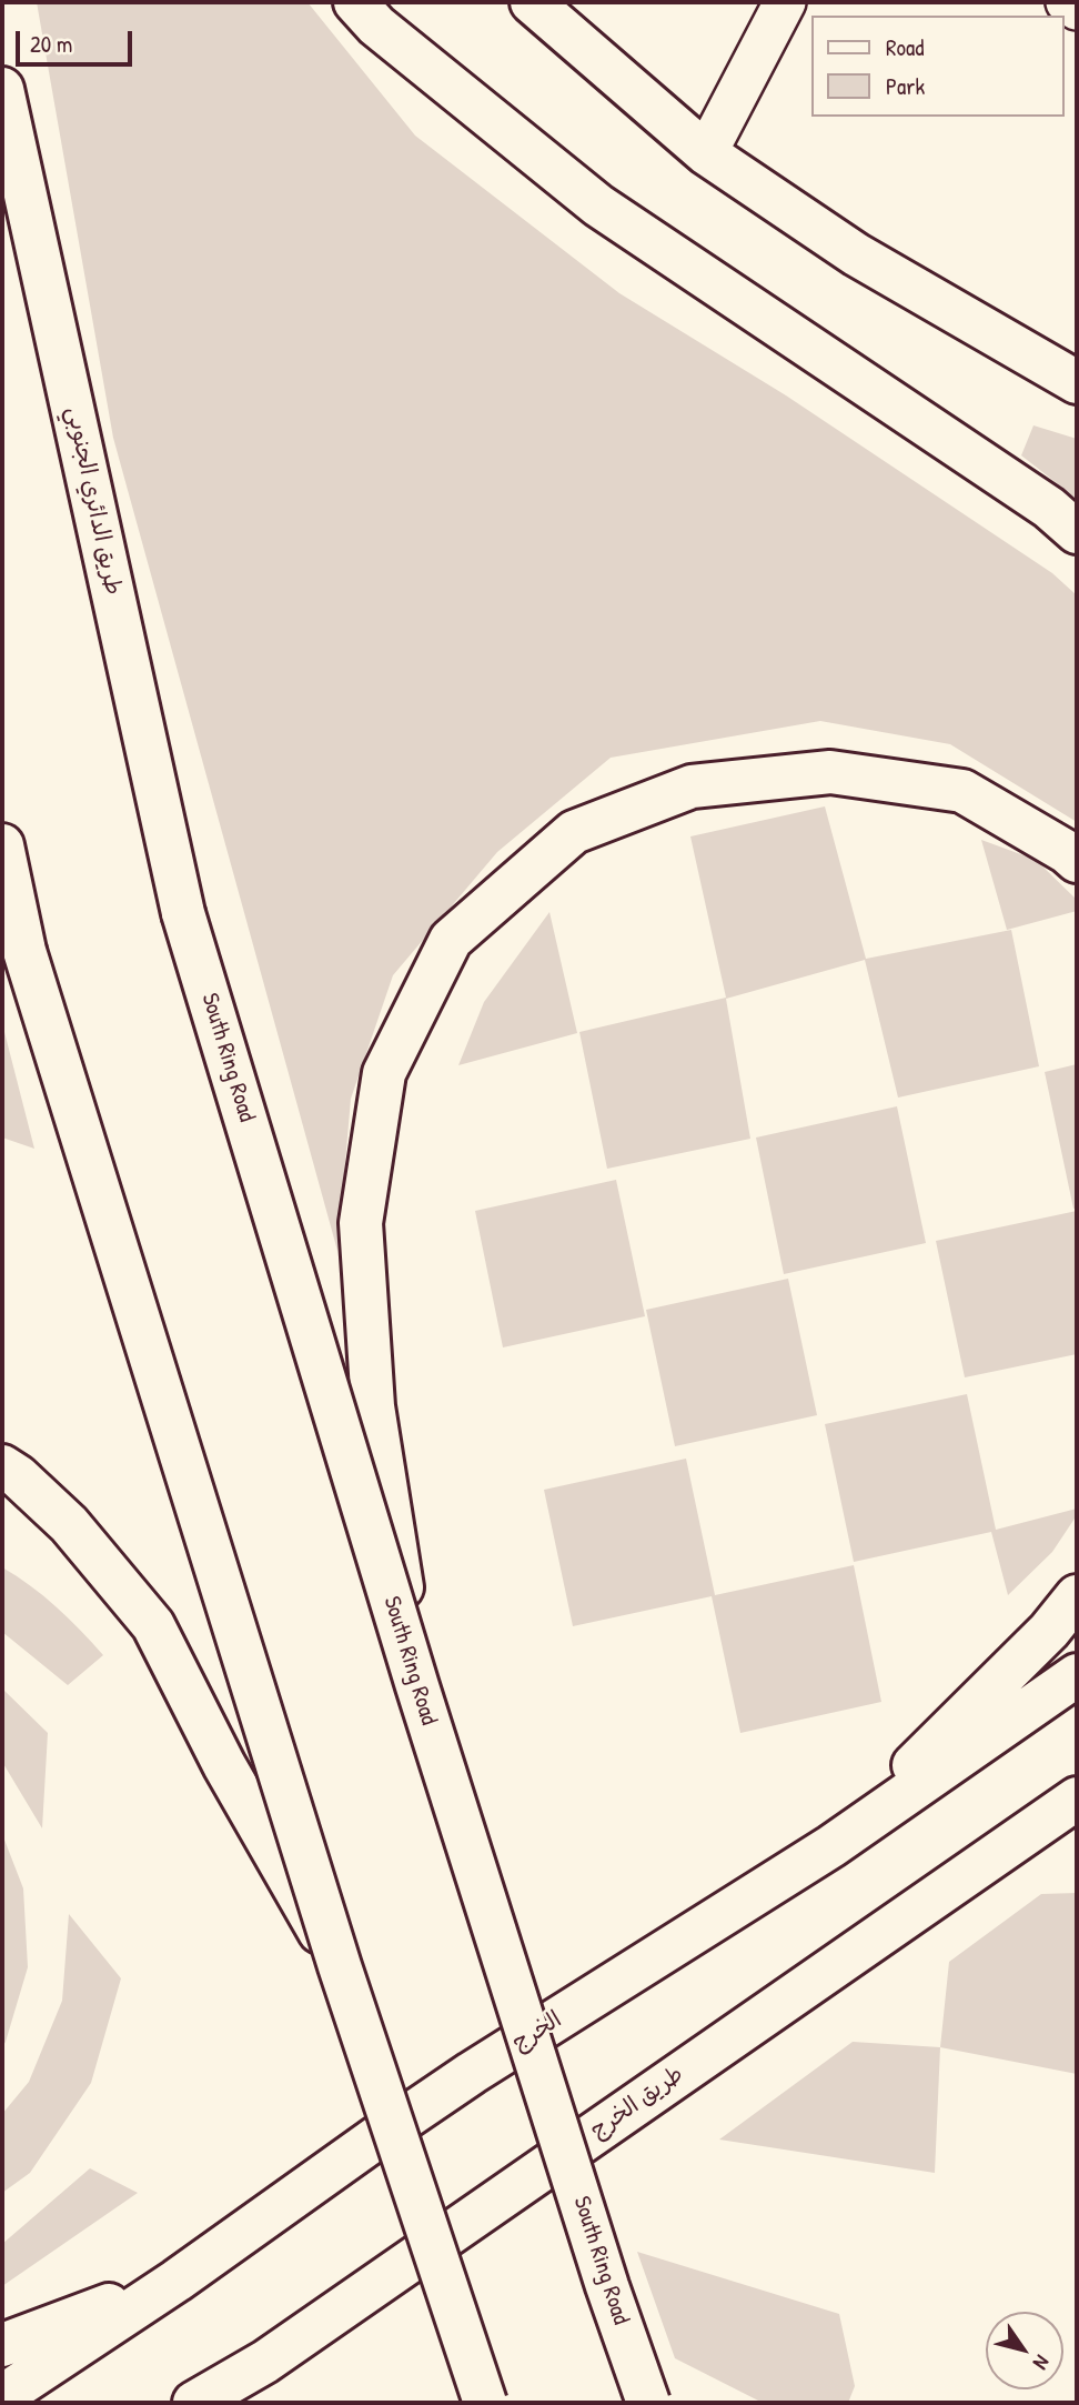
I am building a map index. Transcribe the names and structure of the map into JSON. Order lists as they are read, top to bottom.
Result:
{
  "streets": {
    "highway": [
      "طريق الدائري الجنوبي",
      "South Ring Road",
      "الخرج",
      "طريق الخرج"
    ]
  },
  "crossings": [
    ["طريق الدائري الجنوبي", "South Ring Road"]
  ],
  "legend": ["Road", "Park"],
  "scale_bar": "20 m",
  "north": "bottom right"
}
